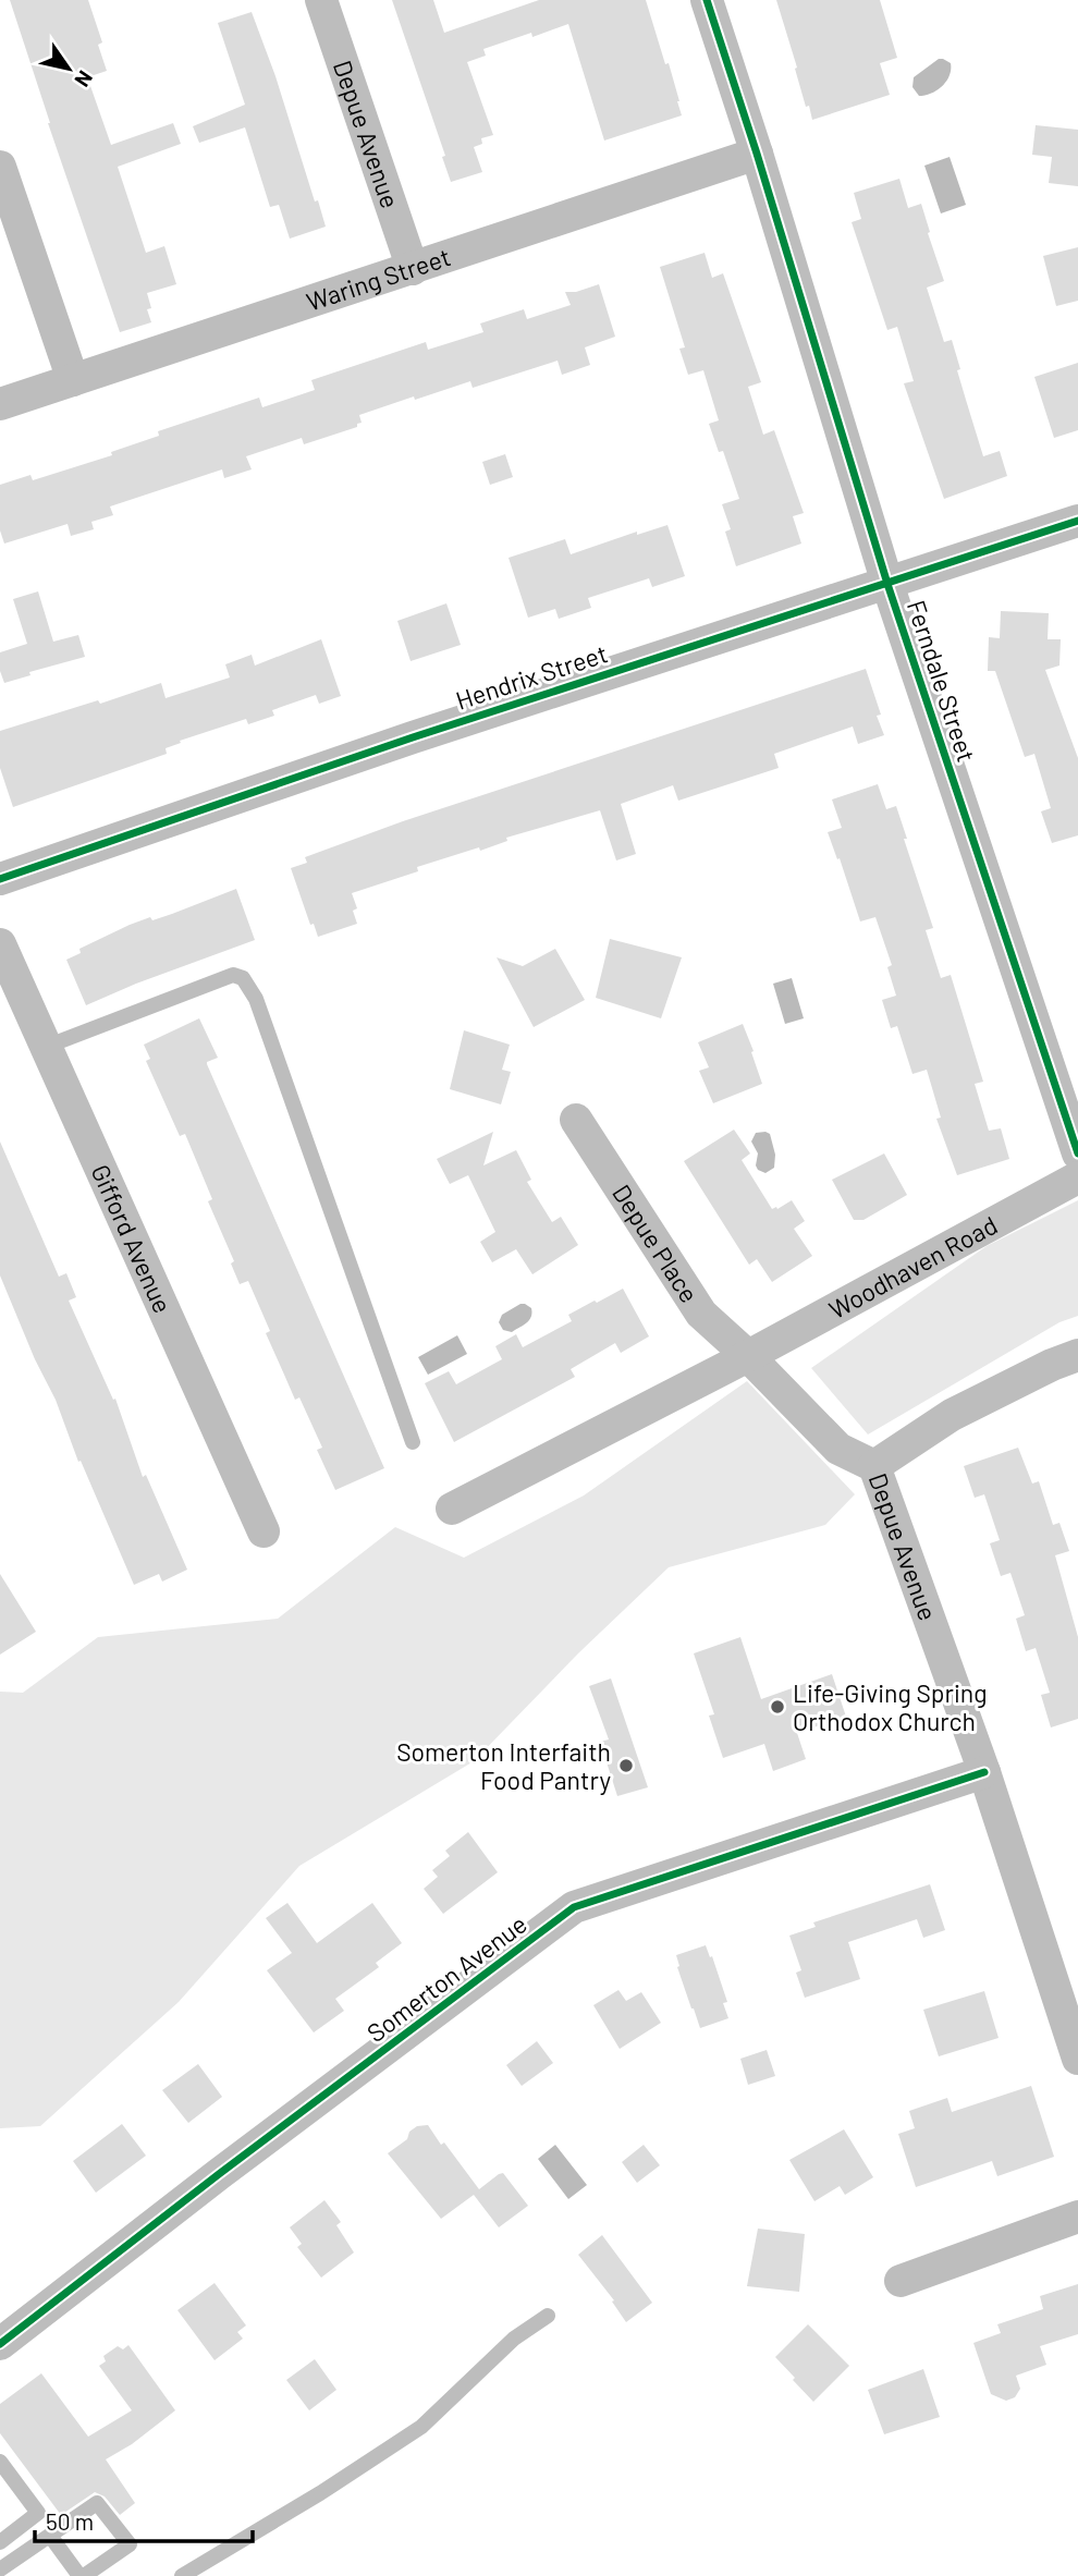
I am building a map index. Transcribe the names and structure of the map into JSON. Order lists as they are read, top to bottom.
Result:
{
  "streets": {
    "street": [
      "Depue Avenue",
      "Waring Street",
      "Hendrix Street",
      "Ferndale Street",
      "Gifford Avenue",
      "Depue Place",
      "Woodhaven Road",
      "Somerton Avenue"
    ]
  },
  "crossings": [
    ["Depue Avenue", "Waring Street"],
    ["Depue Avenue", "Depue Place"],
    ["Depue Avenue", "Woodhaven Road"],
    ["Depue Avenue", "Somerton Avenue"],
    ["Waring Street", "Ferndale Street"],
    ["Hendrix Street", "Ferndale Street"],
    ["Depue Place", "Woodhaven Road"]
  ],
  "places": ["Life-Giving Spring Orthodox Church", "Somerton Interfaith Food Pantry"],
  "scale_bar": "50 m",
  "north": "bottom right"
}
